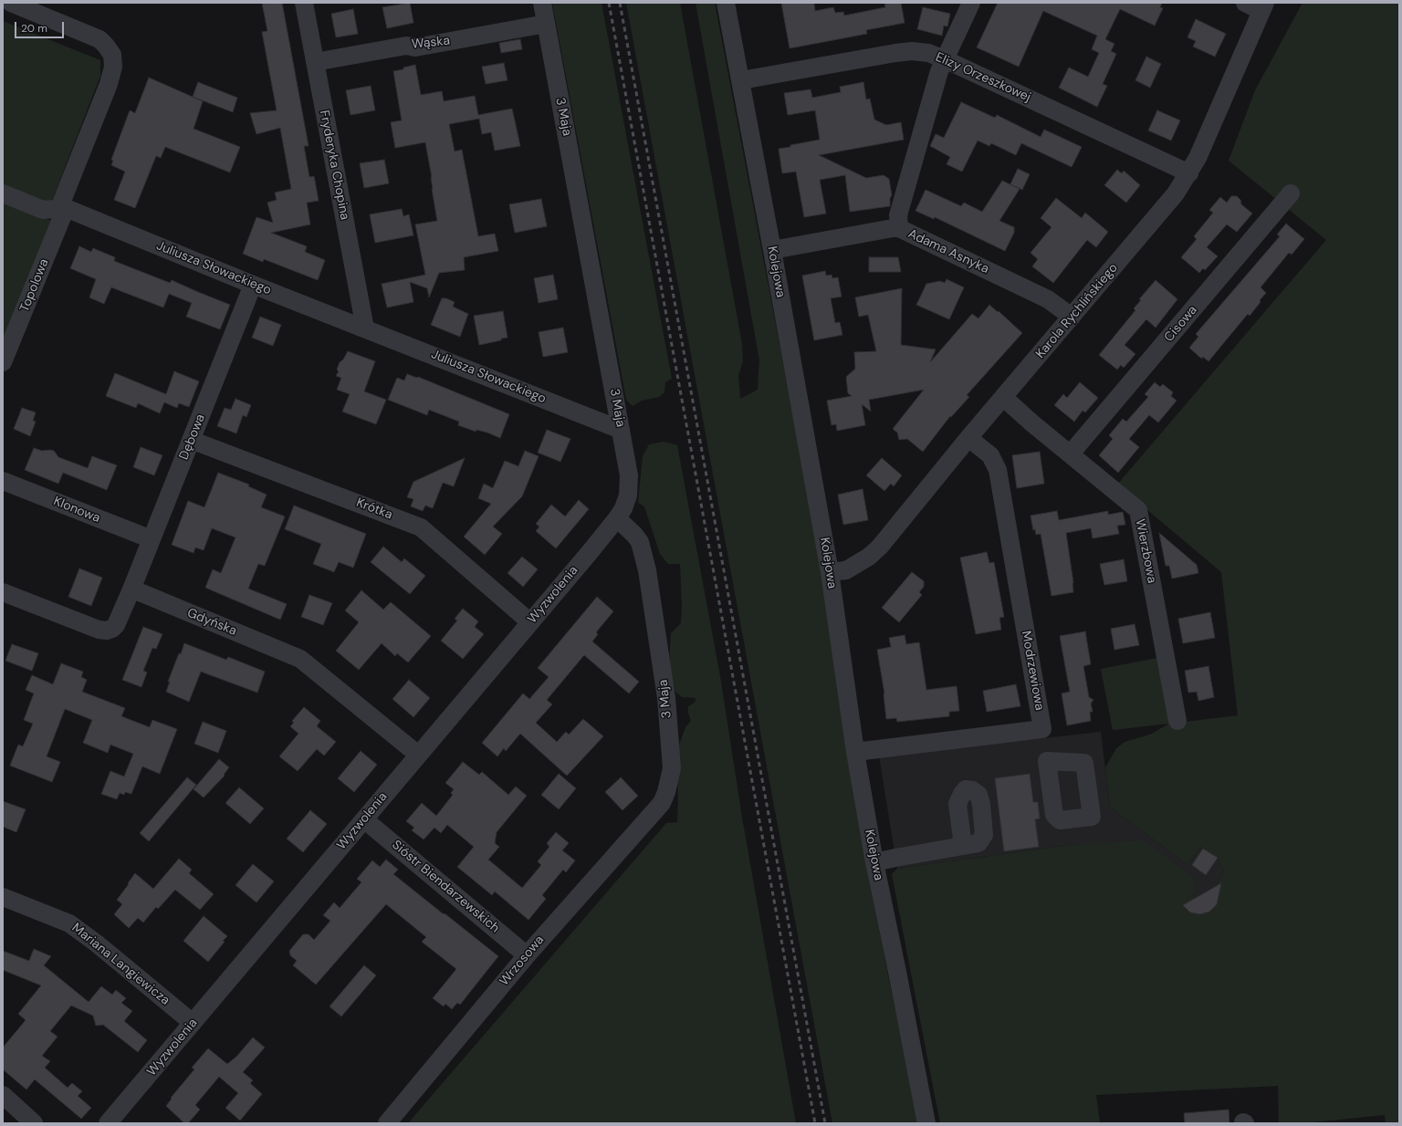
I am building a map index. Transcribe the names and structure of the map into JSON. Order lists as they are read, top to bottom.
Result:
{
  "streets": {
    "street": [
      "Wąska",
      "Elizy Orzeszkowej",
      "3 Maja",
      "Fryderyka Chopina",
      "Adama Asnyka",
      "Juliusza Słowackiego",
      "Kolejowa",
      "Topolowa",
      "Karola Rychlińskiego",
      "Cisowa",
      "Dębowa",
      "Krótka",
      "Klonowa",
      "Wierzbowa",
      "Wyzwolenia",
      "Gdyńska",
      "Modrzewiowa",
      "Sióstr Biendarzewskich",
      "Wrzosowa",
      "Mariana Langiewicza"
    ]
  },
  "crossings": [
    ["Wąska", "3 Maja"],
    ["Wąska", "Fryderyka Chopina"],
    ["Elizy Orzeszkowej", "Kolejowa"],
    ["Elizy Orzeszkowej", "Karola Rychlińskiego"],
    ["3 Maja", "Juliusza Słowackiego"],
    ["3 Maja", "Wyzwolenia"],
    ["3 Maja", "Wrzosowa"],
    ["Fryderyka Chopina", "Juliusza Słowackiego"],
    ["Adama Asnyka", "Kolejowa"],
    ["Adama Asnyka", "Karola Rychlińskiego"],
    ["Juliusza Słowackiego", "Topolowa"],
    ["Juliusza Słowackiego", "Dębowa"],
    ["Kolejowa", "Karola Rychlińskiego"],
    ["Kolejowa", "Modrzewiowa"],
    ["Karola Rychlińskiego", "Wierzbowa"],
    ["Karola Rychlińskiego", "Modrzewiowa"],
    ["Cisowa", "Wierzbowa"],
    ["Dębowa", "Krótka"],
    ["Dębowa", "Klonowa"],
    ["Dębowa", "Gdyńska"],
    ["Krótka", "Wyzwolenia"],
    ["Wyzwolenia", "Gdyńska"],
    ["Wyzwolenia", "Sióstr Biendarzewskich"],
    ["Wyzwolenia", "Mariana Langiewicza"],
    ["Sióstr Biendarzewskich", "Wrzosowa"]
  ],
  "scale_bar": "20 m"
}
